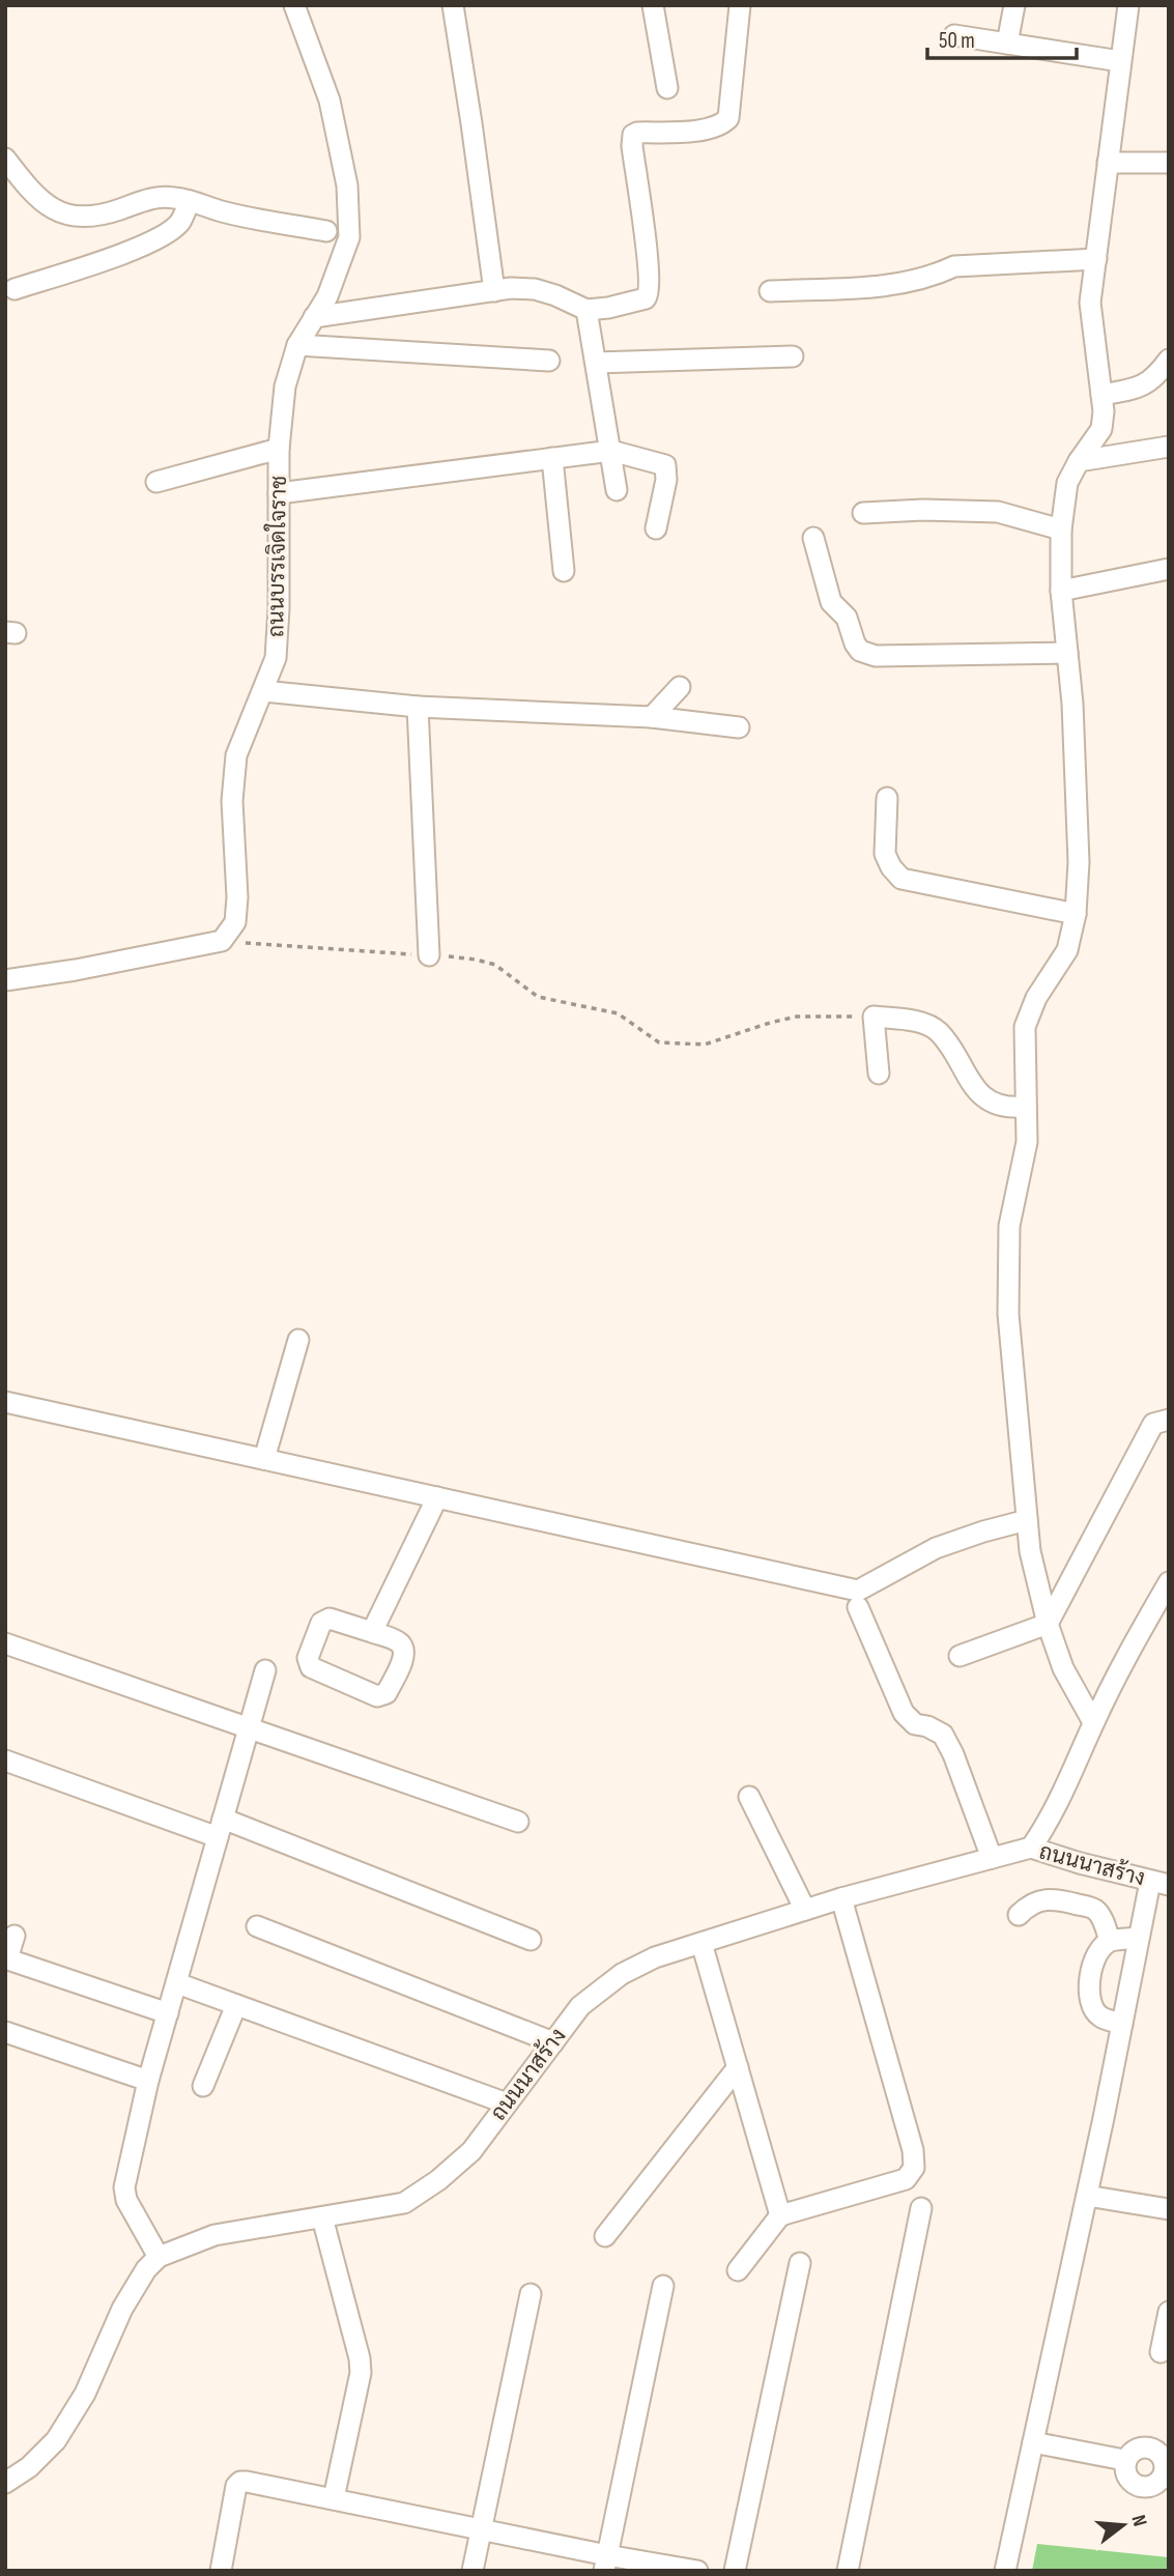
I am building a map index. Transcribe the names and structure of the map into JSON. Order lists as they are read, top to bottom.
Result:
{
  "streets": {
    "street": ["ถนนบรรเจิดใจราช", "ถนนนาสร้าง"]
  },
  "scale_bar": "50 m",
  "north": "right"
}
